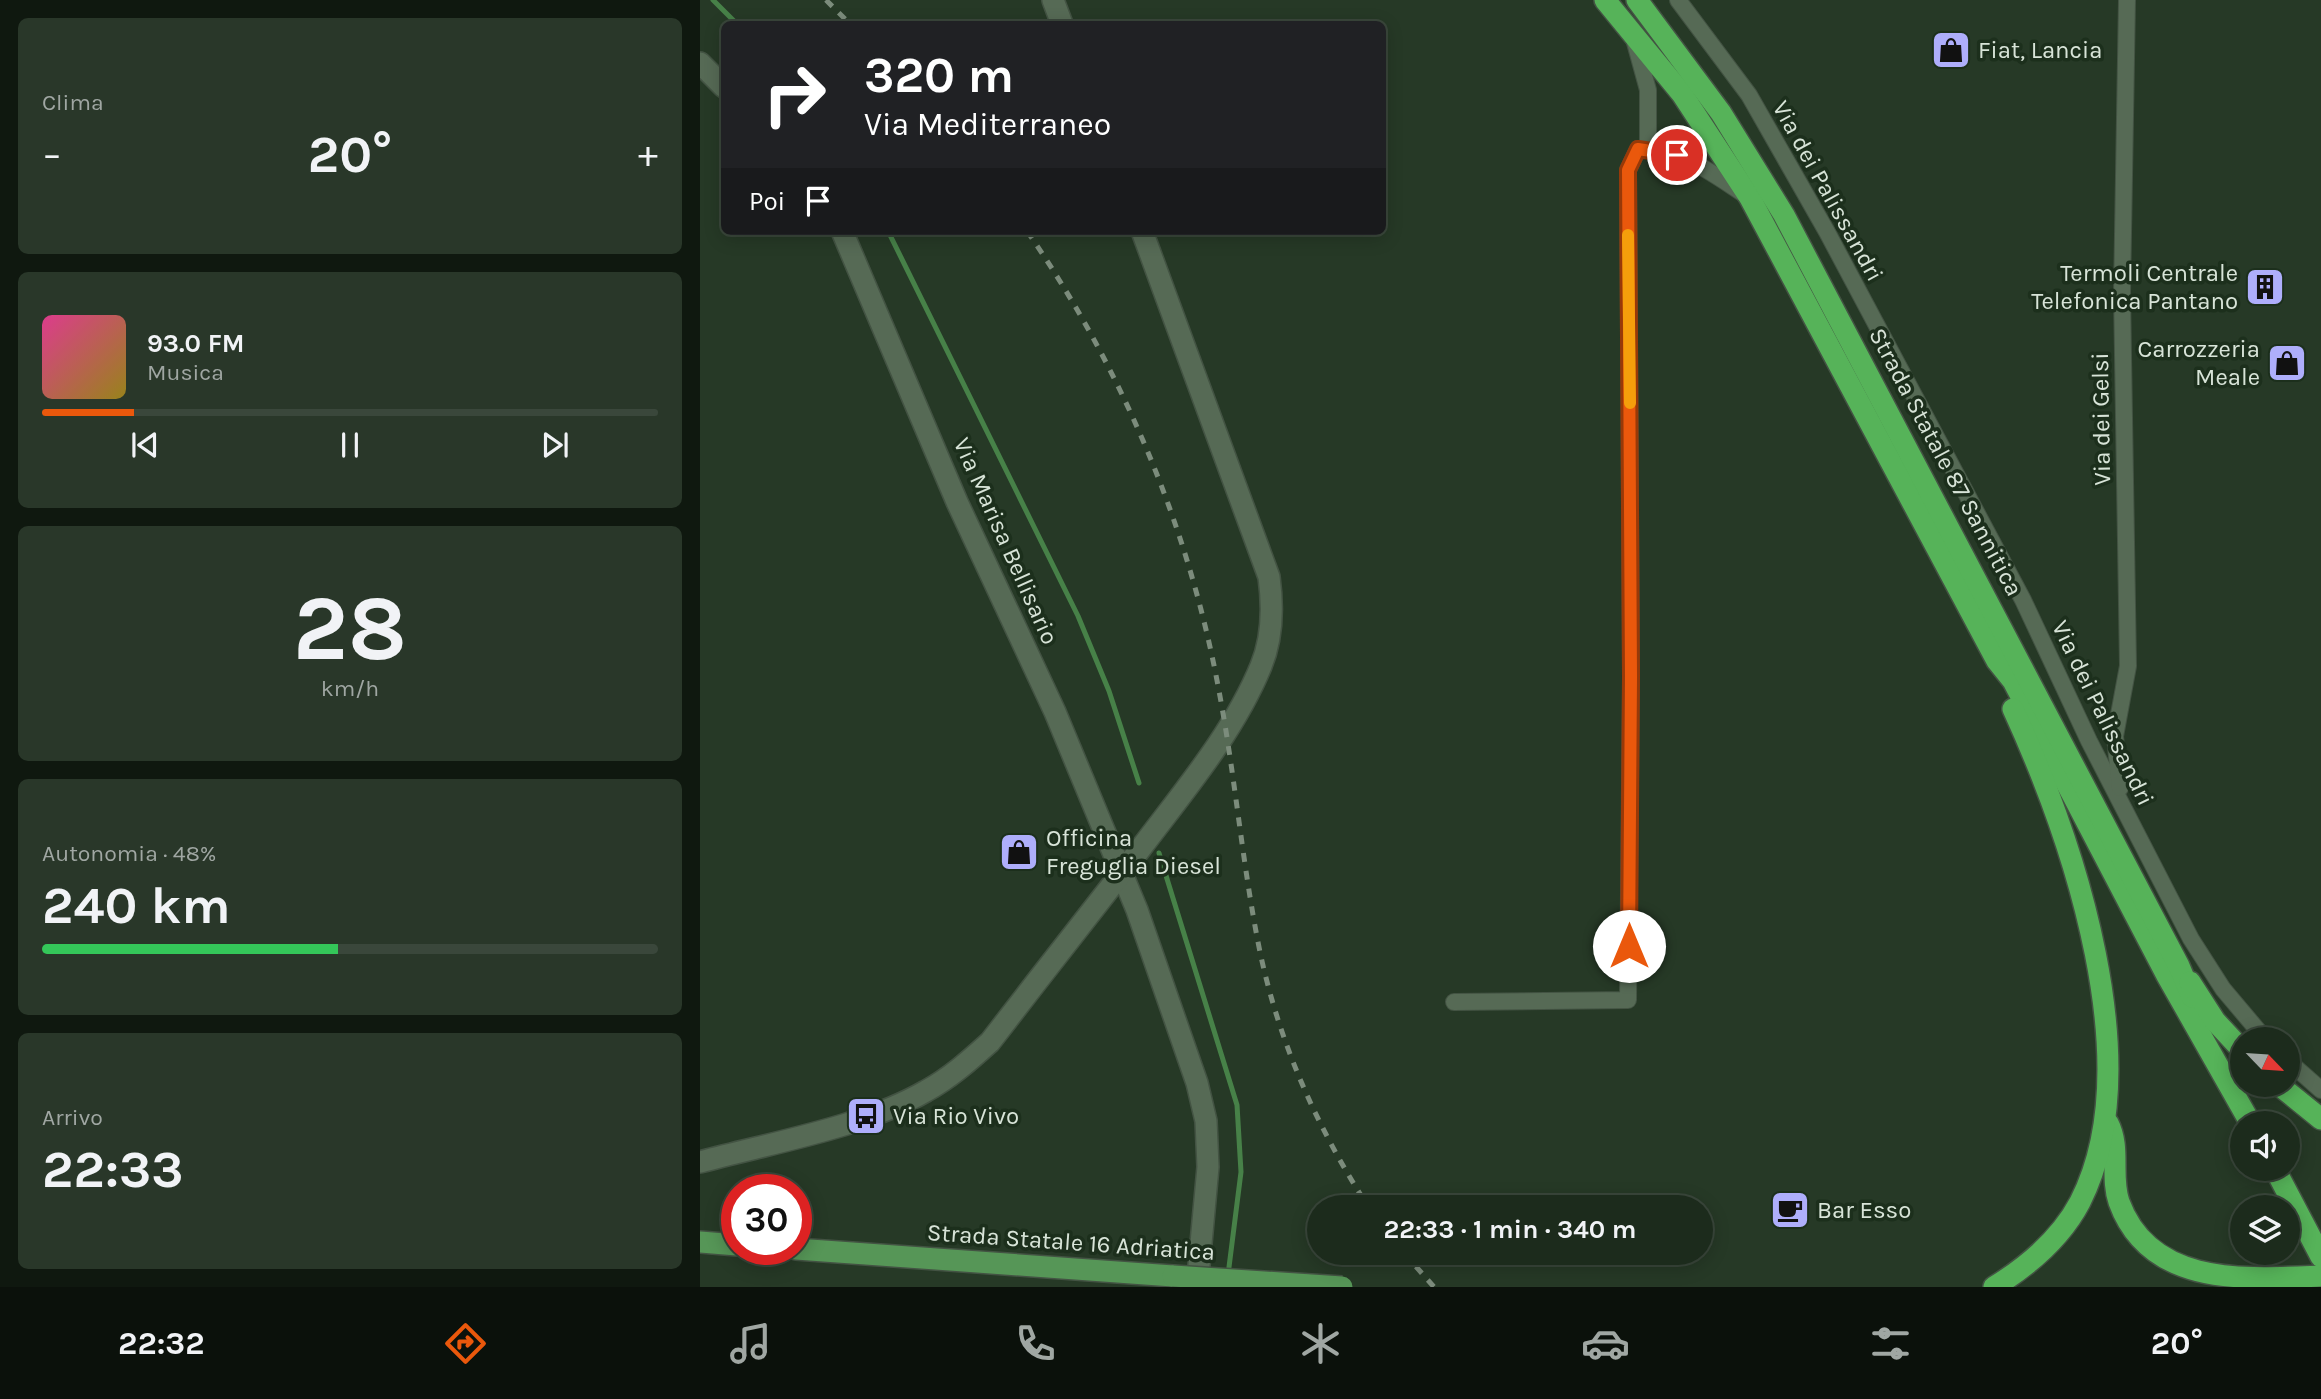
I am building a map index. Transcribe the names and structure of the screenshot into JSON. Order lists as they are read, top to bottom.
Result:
{
  "streets": {
    "highway": ["Strada Statale 87 Sannitica"],
    "main road": ["Strada Statale 16 Adriatica"],
    "street": ["Via dei Palissandri", "Via dei Gelsi", "Via Marisa Bellisario"]
  },
  "crossings": [
    ["Via dei Palissandri", "Via dei Gelsi"]
  ],
  "places": {
    "shop": ["Fiat, Lancia", "Carrozzeria Meale", "Officina Freguglia Diesel"],
    "building": ["Termoli Centrale Telefonica Pantano"],
    "bus stop": ["Via Rio Vivo"],
    "cafe": ["Bar Esso"]
  },
  "north": "bottom right",
  "page": {
    "tile": [
      "Clima",
      ["28", "km/h"],
      ["Autonomia · 48%", "240 km"],
      ["Arrivo", "22:33"]
    ],
    "turn": ["320 m", "Via Mediterraneo"],
    "heat": ["−", "20°", "+"],
    "then": "Poi",
    "song": ["93.0 FM", "Musica"],
    "limit": "30",
    "trip": "22:33 · 1 min · 340 m",
    "tabs": ["22:32", "20°"]
  }
}
